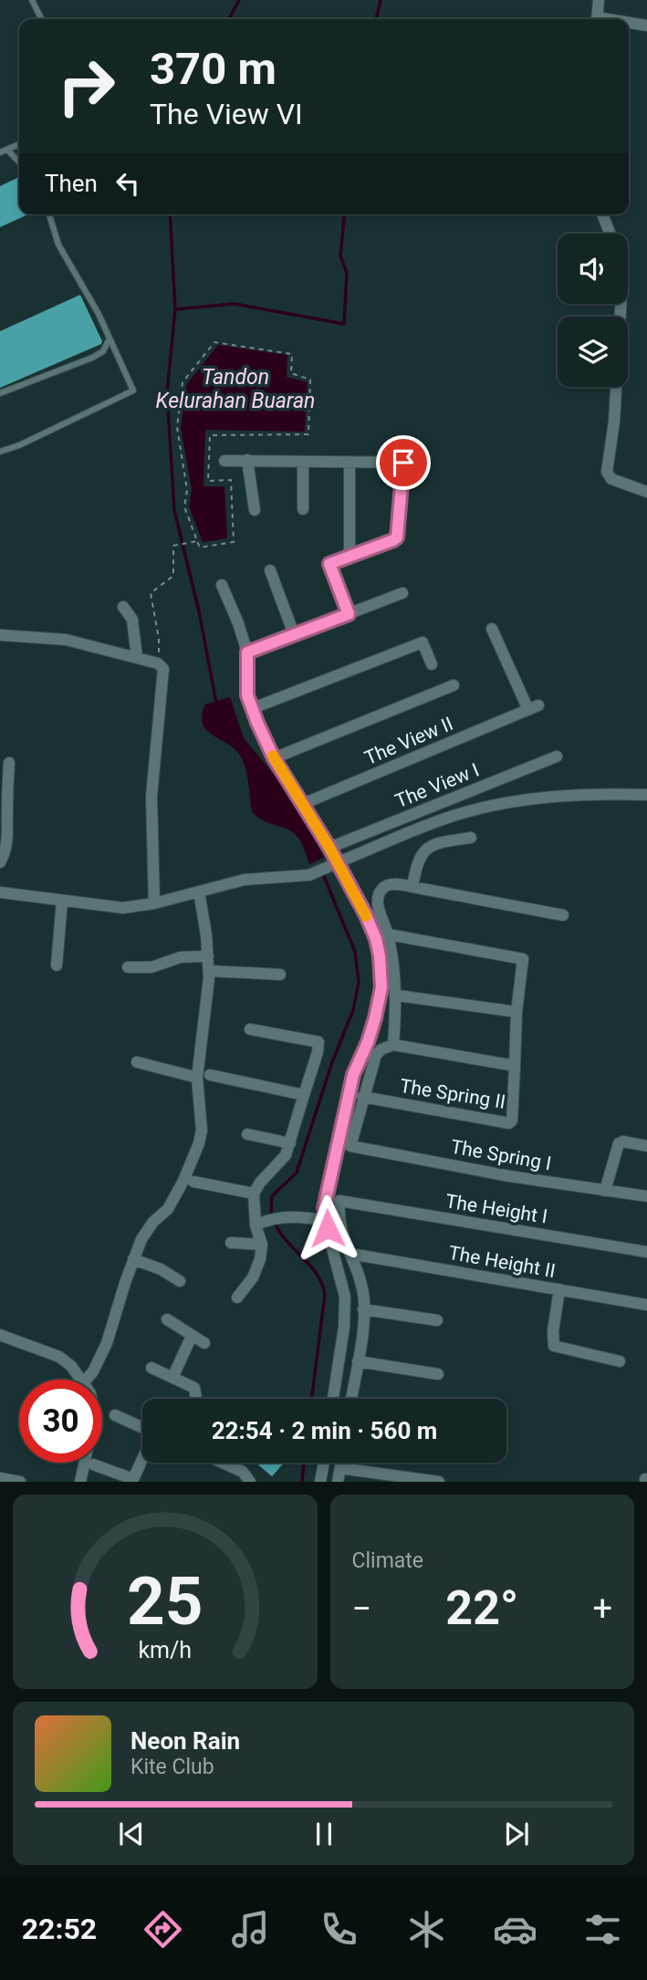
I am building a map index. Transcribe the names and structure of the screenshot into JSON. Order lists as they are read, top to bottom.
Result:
{
  "streets": {
    "street": [
      "The View II",
      "The View I",
      "The Spring II",
      "The Spring I",
      "The Height I",
      "The Height II"
    ]
  },
  "crossings": [
    ["The Spring II", "The Spring I"],
    ["The Height I", "The Height II"]
  ],
  "water": ["Tandon Kelurahan Buaran"],
  "page": {
    "turn": ["370 m", "The View VI"],
    "then": "Then",
    "limit": "30",
    "trip": "22:54 · 2 min · 560 m",
    "tile": "Climate",
    "heat": ["−", "22°", "+"],
    "song": ["Neon Rain", "Kite Club"],
    "tabs": "22:52",
    "gauge": ["25", "km/h"]
  }
}
